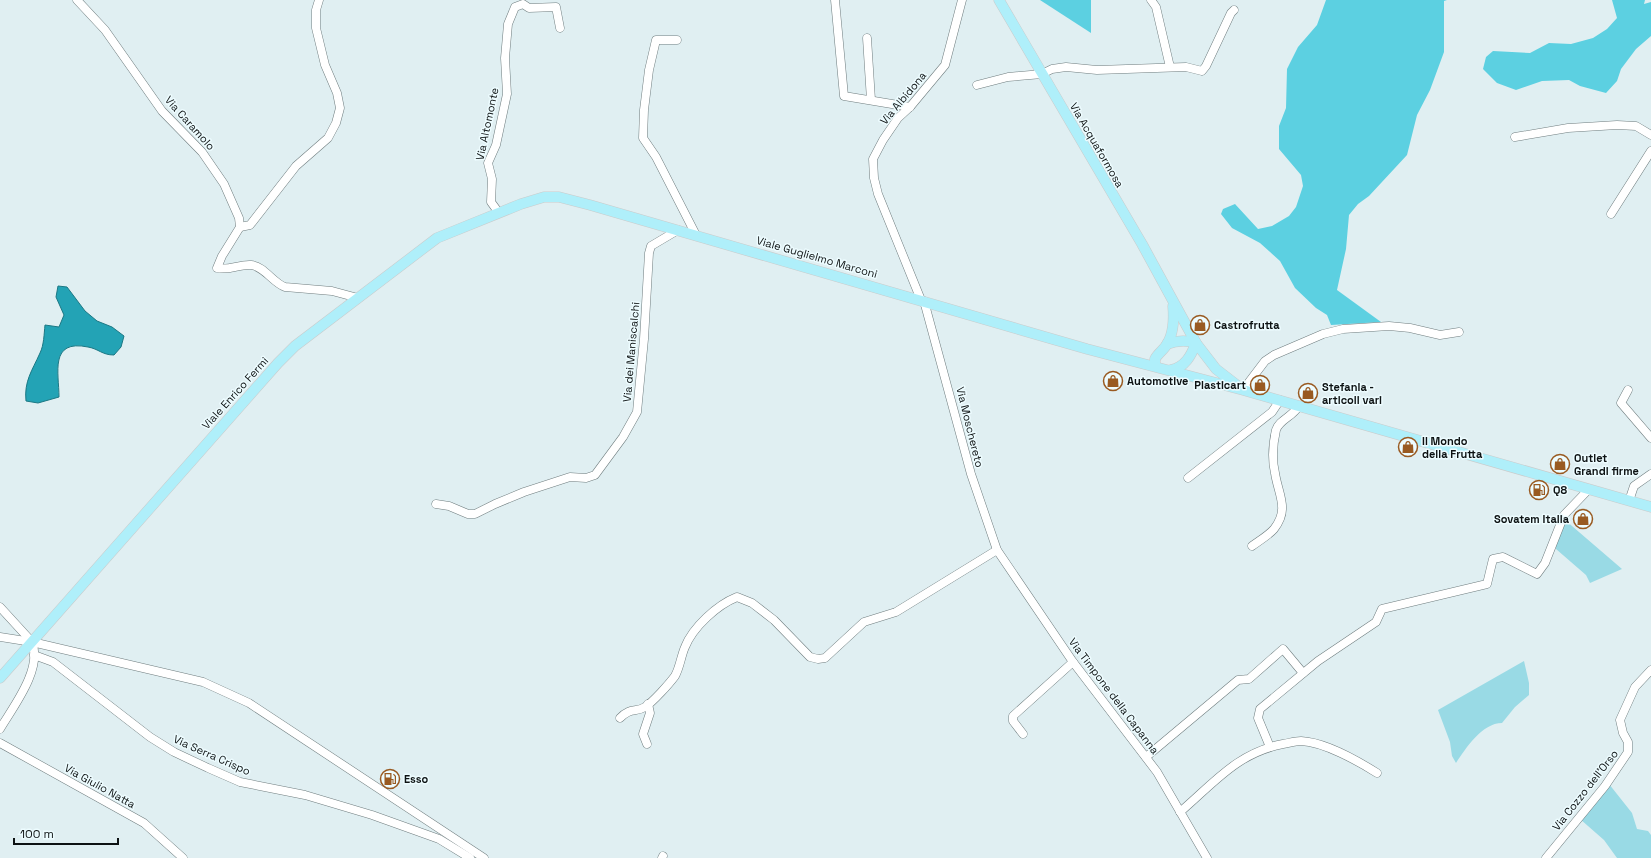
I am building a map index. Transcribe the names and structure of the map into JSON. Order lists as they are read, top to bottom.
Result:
{
  "streets": {
    "main road": ["Via Acquaformosa", "Viale Guglielmo Marconi", "Viale Enrico Fermi"],
    "street": [
      "Via Albidona",
      "Via Caramolo",
      "Via Altomonte",
      "Via dei Maniscalchi",
      "Via Moschereto",
      "Via Timpone della Capanna",
      "Via Serra Crispo",
      "Via Giulio Natta",
      "Via Cozzo dell'Orso"
    ]
  },
  "crossings": [
    ["Via Albidona", "Viale Guglielmo Marconi"],
    ["Via Albidona", "Via Moschereto"],
    ["Via Altomonte", "Viale Guglielmo Marconi"],
    ["Via Altomonte", "Viale Enrico Fermi"],
    ["Via Acquaformosa", "Viale Guglielmo Marconi"],
    ["Viale Guglielmo Marconi", "Via dei Maniscalchi"],
    ["Viale Guglielmo Marconi", "Viale Enrico Fermi"],
    ["Viale Guglielmo Marconi", "Via Moschereto"],
    ["Via Moschereto", "Via Timpone della Capanna"]
  ],
  "places": {
    "shop": [
      "Castrofrutta",
      "Automotive",
      "Plasticart",
      "Stefania - articoli vari",
      "Il Mondo della Frutta",
      "Outlet Grandi firme",
      "Sovatem Italia"
    ],
    "fuel station": ["Q8", "Esso"]
  },
  "scale_bar": "100 m"
}
